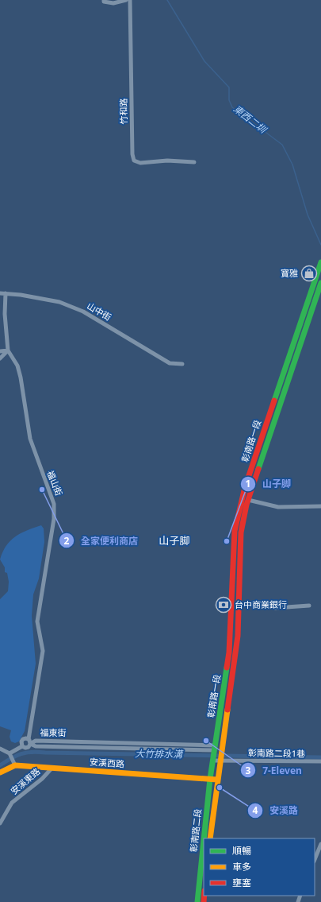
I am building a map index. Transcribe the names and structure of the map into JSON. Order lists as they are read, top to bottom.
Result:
{
  "streets": {
    "main road": ["彰南路一段", "安溪西路", "彰南路二段"],
    "street": [
      "竹和路",
      "山中街",
      "福山街",
      "福東街",
      "彰南路二段1巷",
      "安溪東路"
    ]
  },
  "crossings": [
    ["山中街", "福山街"],
    ["彰南路一段", "福東街"],
    ["彰南路一段", "彰南路二段1巷"],
    ["彰南路一段", "彰南路二段"],
    ["福山街", "福東街"],
    ["彰南路二段1巷", "彰南路二段"],
    ["安溪西路", "安溪東路"],
    ["安溪西路", "彰南路二段"]
  ],
  "districts": ["山子脚"],
  "water": ["東西二圳", "大竹排水溝"],
  "places": {
    "shop": ["寶雅"],
    "other": [
      "全家便利商店",
      "山子脚",
      "7-Eleven",
      "安溪路"
    ],
    "bank": ["台中商業銀行"]
  },
  "legend": ["順暢", "車多", "壅塞"]
}
